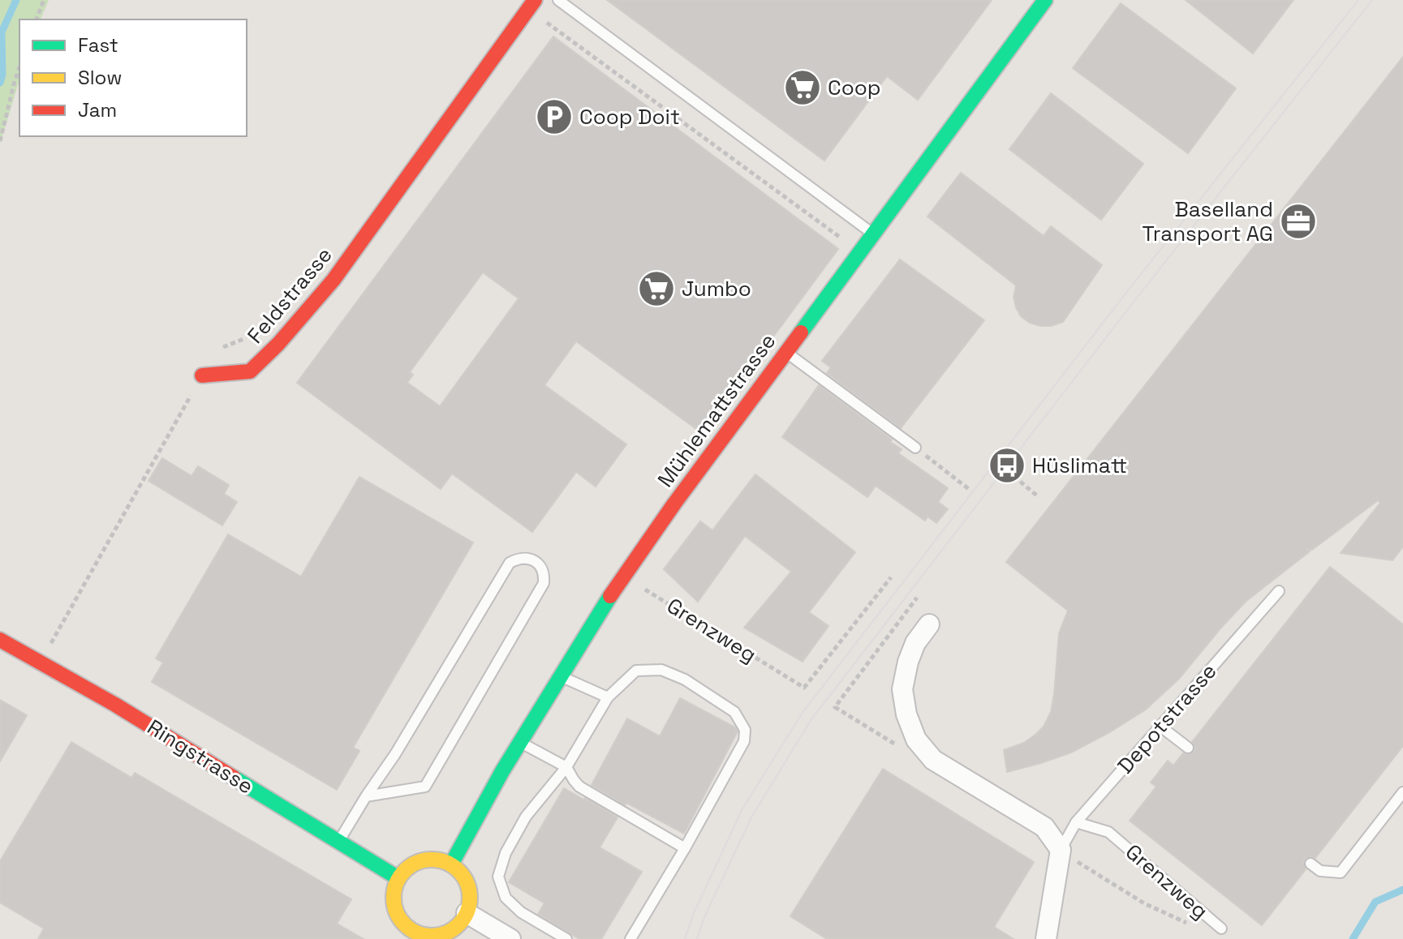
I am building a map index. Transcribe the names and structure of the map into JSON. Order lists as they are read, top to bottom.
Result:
{
  "streets": {
    "main road": ["Feldstrasse", "Mühlemattstrasse", "Ringstrasse"],
    "lane": ["Grenzweg", "Depotstrasse"]
  },
  "crossings": [
    ["Mühlemattstrasse", "Grenzweg"],
    ["Mühlemattstrasse", "Ringstrasse"],
    ["Grenzweg", "Depotstrasse"]
  ],
  "places": {
    "supermarket": ["Coop", "Jumbo"],
    "parking": ["Coop Doit"],
    "office": ["Baselland Transport AG"],
    "bus stop": ["Hüslimatt"]
  },
  "legend": ["Fast", "Slow", "Jam"]
}
